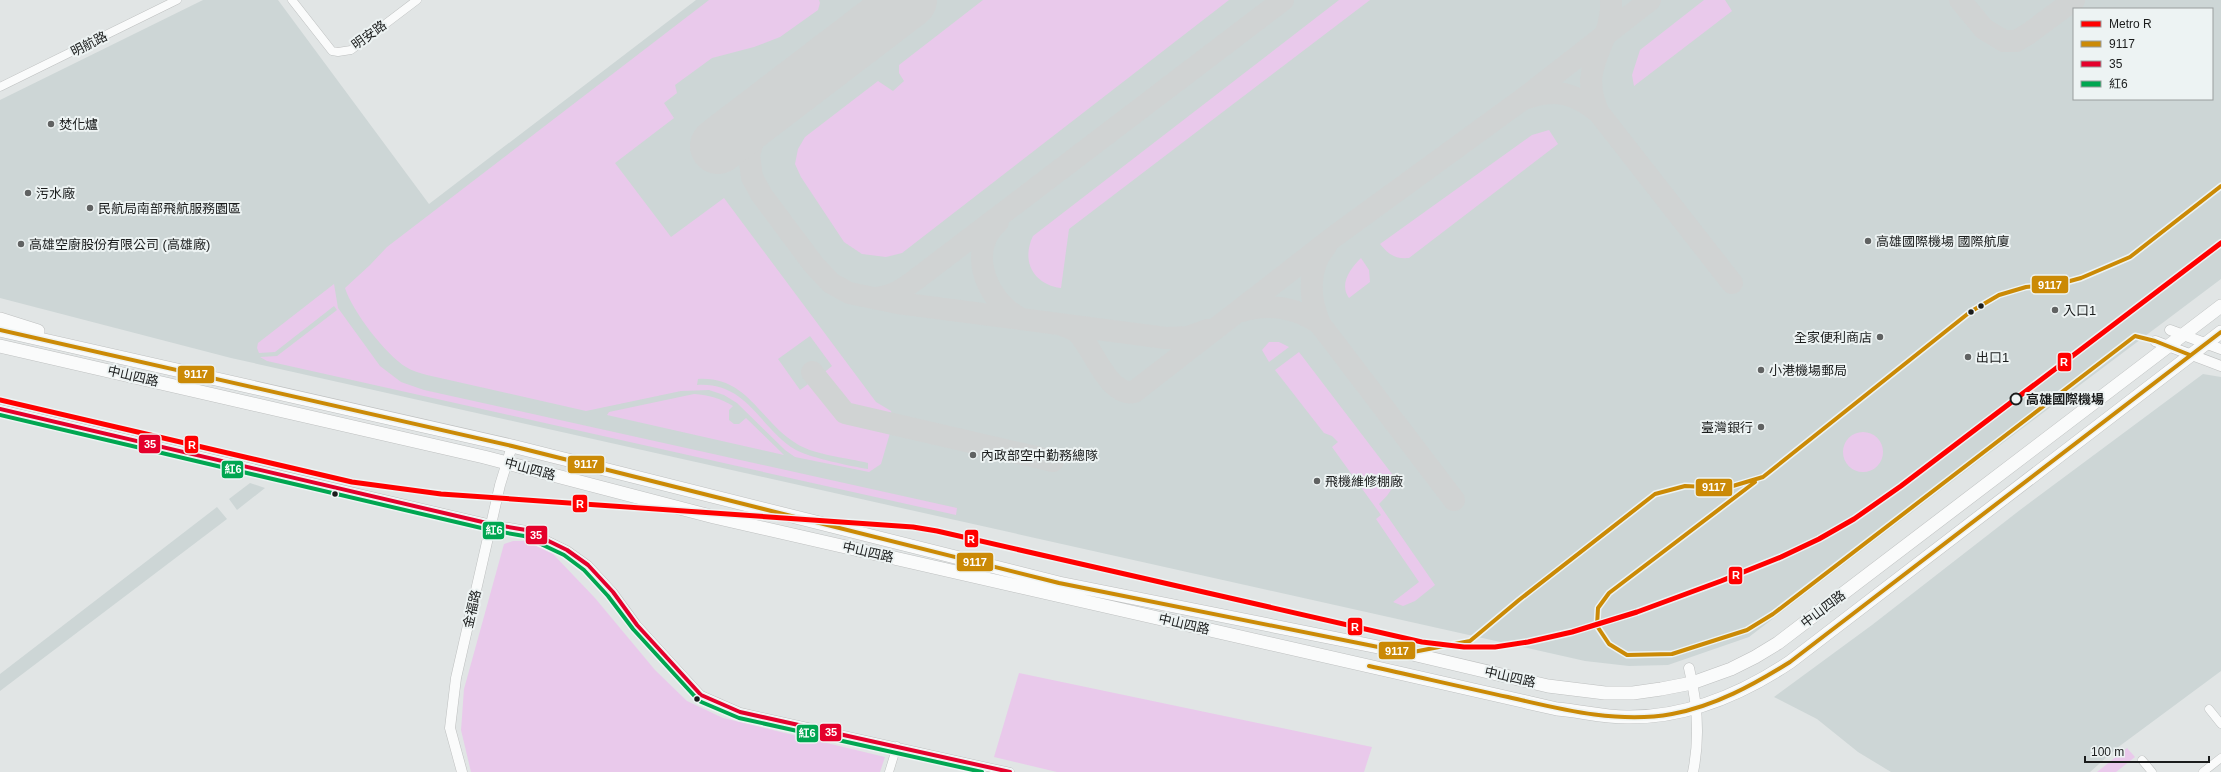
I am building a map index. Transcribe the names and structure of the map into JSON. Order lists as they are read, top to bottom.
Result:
{
  "streets": {
    "main road": ["中山四路"],
    "street": ["明安路", "明航路", "金福路"]
  },
  "crossings": [
    ["中山四路", "金福路"]
  ],
  "places": [
    "焚化爐",
    "污水廠",
    "民航局南部飛航服務園區",
    "高雄國際機場 國際航廈",
    "高雄空廚股份有限公司 (高雄廠)",
    "入口1",
    "全家便利商店",
    "出口1",
    "小港機場郵局",
    "高雄國際機場",
    "臺灣銀行",
    "內政部空中勤務總隊",
    "飛機維修棚廠"
  ],
  "lines": [
    "transit line 9117",
    "metro line R",
    "transit line 35",
    "transit line 紅6"
  ],
  "legend": [
    "Metro R",
    "9117",
    "35",
    "紅6"
  ],
  "scale_bar": "100 m"
}
